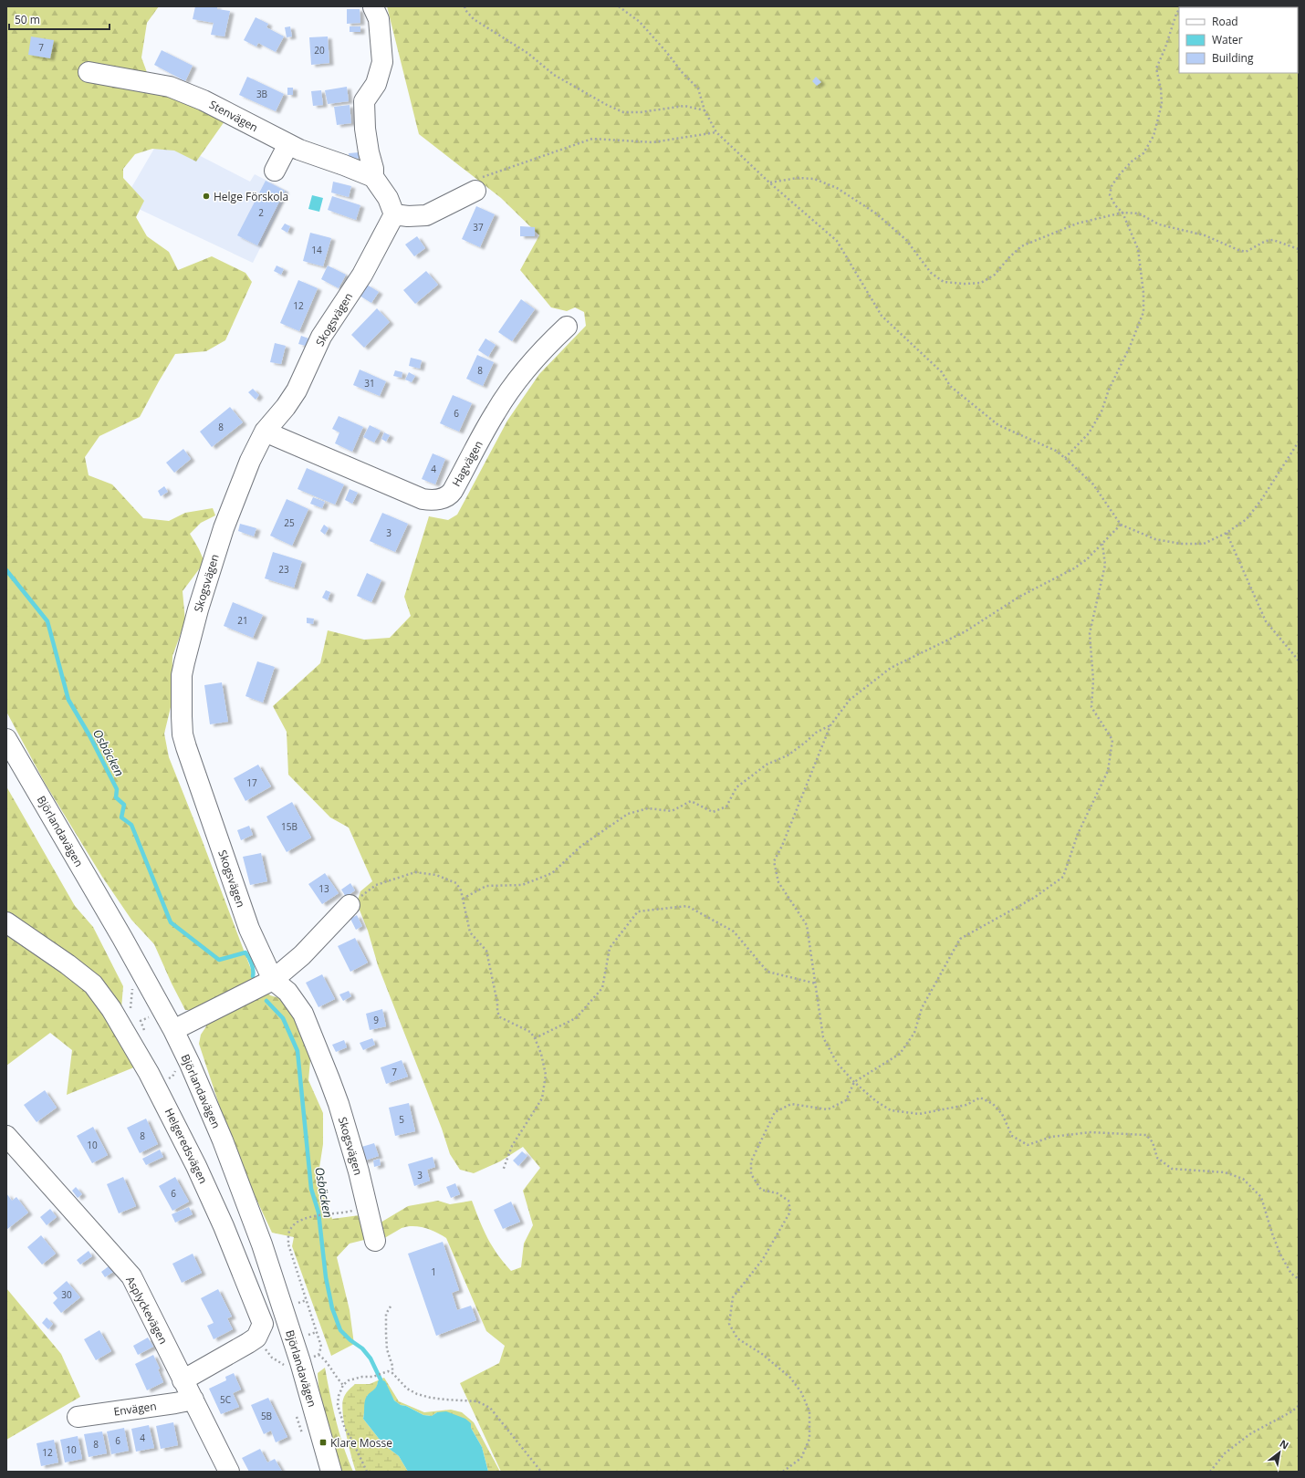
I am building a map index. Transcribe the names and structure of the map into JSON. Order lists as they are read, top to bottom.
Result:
{
  "streets": {
    "street": [
      "Stenvägen",
      "Skogsvägen",
      "Hagvägen",
      "Björlandavägen",
      "Helgeredsvägen",
      "Asplyckevägen",
      "Envägen"
    ]
  },
  "crossings": [
    ["Skogsvägen", "Hagvägen"],
    ["Helgeredsvägen", "Asplyckevägen"],
    ["Asplyckevägen", "Envägen"]
  ],
  "water": ["Osbäcken"],
  "places": {
    "other": ["Helge Förskola"],
    "transit": ["Klare Mosse"]
  },
  "house_numbers": [
    "7",
    "20",
    "3B",
    "2",
    "37",
    "14",
    "12",
    "8",
    "31",
    "6",
    "8",
    "4",
    "25",
    "3",
    "23",
    "21",
    "17",
    "15B",
    "13",
    "9",
    "7",
    "5",
    "8",
    "10",
    "3",
    "6",
    "1",
    "30",
    "5C",
    "5B",
    "4",
    "6",
    "8",
    "10",
    "12"
  ],
  "legend": ["Road", "Water", "Building"],
  "scale_bar": "50 m",
  "north": "top right"
}
